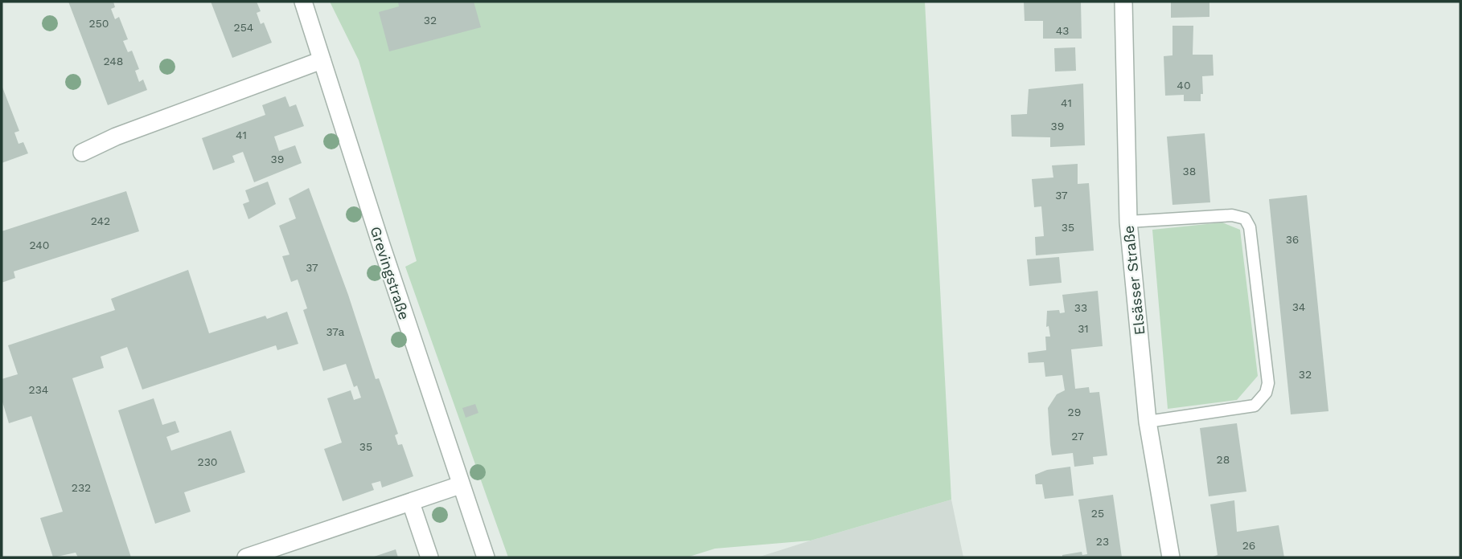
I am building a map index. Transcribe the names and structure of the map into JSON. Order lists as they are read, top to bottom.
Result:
{
  "streets": {
    "street": ["Grevingstraße", "Elsässer Straße"]
  },
  "house_numbers": [
    "32",
    "250",
    "254",
    "43",
    "248",
    "40",
    "41",
    "39",
    "41",
    "39",
    "38",
    "37",
    "242",
    "35",
    "36",
    "240",
    "37",
    "34",
    "33",
    "31",
    "37a",
    "32",
    "234",
    "29",
    "27",
    "35",
    "28",
    "230",
    "232",
    "25",
    "23",
    "26"
  ]
}
